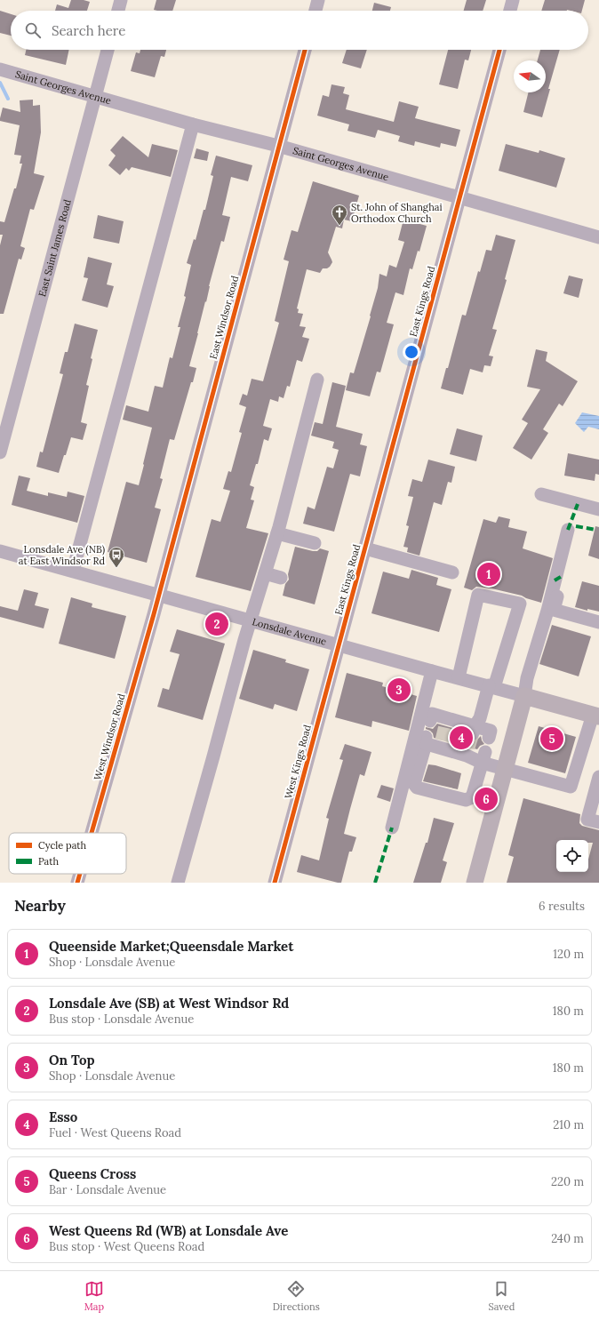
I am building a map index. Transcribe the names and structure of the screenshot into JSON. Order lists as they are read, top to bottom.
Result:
{
  "streets": {
    "main road": ["Lonsdale Avenue"],
    "street": [
      "Saint Georges Avenue",
      "East Saint James Road",
      "East Kings Road",
      "East Windsor Road",
      "West Windsor Road",
      "West Kings Road"
    ]
  },
  "crossings": [
    ["Saint Georges Avenue", "East Saint James Road"],
    ["Saint Georges Avenue", "East Kings Road"],
    ["Saint Georges Avenue", "East Windsor Road"],
    ["East Kings Road", "Lonsdale Avenue"],
    ["East Kings Road", "West Kings Road"],
    ["East Windsor Road", "Lonsdale Avenue"],
    ["East Windsor Road", "West Windsor Road"],
    ["Lonsdale Avenue", "West Windsor Road"],
    ["Lonsdale Avenue", "West Kings Road"]
  ],
  "places": {
    "church": ["St. John of Shanghai Orthodox Church"],
    "bus stop": ["Lonsdale Ave (NB) at East Windsor Rd"]
  },
  "legend": ["Cycle path", "Path"],
  "north": "left",
  "page": {
    "search": "Search here",
    "pins": [
      "1",
      "2",
      "3",
      "4",
      "5",
      "6"
    ],
    "heading": ["Nearby", "6 results"],
    "list": [
      {
        "mark": "1",
        "name": "Queenside Market;Queensdale Market",
        "note": "Shop · Lonsdale Avenue",
        "value": "120 m"
      },
      {
        "mark": "2",
        "name": "Lonsdale Ave (SB) at West Windsor Rd",
        "note": "Bus stop · Lonsdale Avenue",
        "value": "180 m"
      },
      {
        "mark": "3",
        "name": "On Top",
        "note": "Shop · Lonsdale Avenue",
        "value": "180 m"
      },
      {
        "mark": "4",
        "name": "Esso",
        "note": "Fuel · West Queens Road",
        "value": "210 m"
      },
      {
        "mark": "5",
        "name": "Queens Cross",
        "note": "Bar · Lonsdale Avenue",
        "value": "220 m"
      },
      {
        "mark": "6",
        "name": "West Queens Rd (WB) at Lonsdale Ave",
        "note": "Bus stop · West Queens Road",
        "value": "240 m"
      }
    ],
    "nav": ["Map", "Directions", "Saved"]
  }
}
